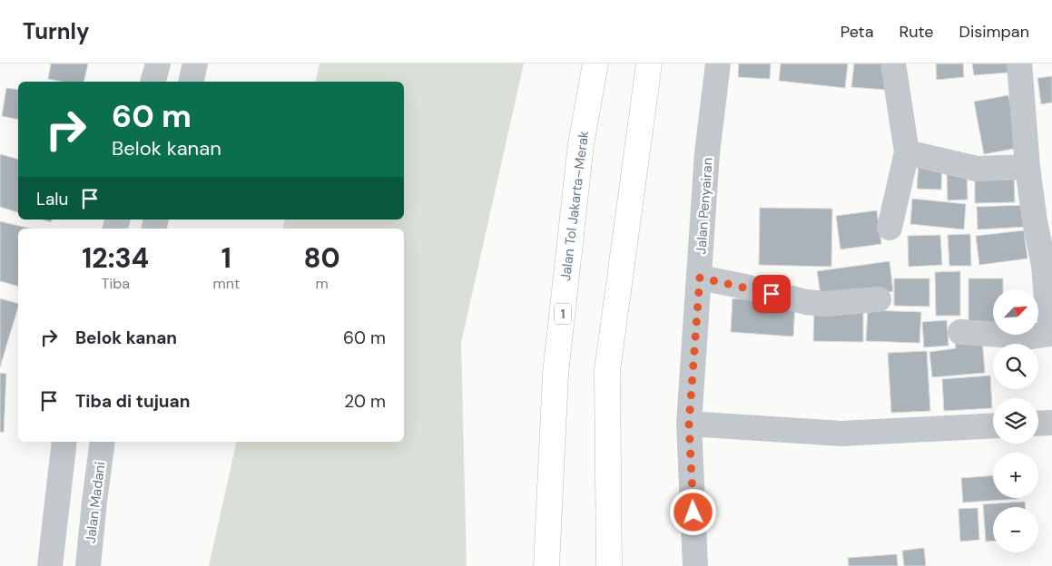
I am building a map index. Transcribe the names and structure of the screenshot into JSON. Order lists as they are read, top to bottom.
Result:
{
  "streets": {
    "highway": ["Jalan Tol Jakarta–Merak", "1"],
    "street": ["Jalan Penyairan", "Jalan Madani"]
  },
  "north": "top right",
  "page": {
    "header": "Turnly",
    "nav": ["Peta", "Rute", "Disimpan"],
    "turn": ["60 m", "Belok kanan"],
    "then": "Lalu",
    "eta": [
      "12:34",
      "Tiba",
      "1",
      "mnt",
      "80",
      "m"
    ],
    "map_buttons": ["+", "−"],
    "list": [
      {
        "name": "Belok kanan",
        "value": "60 m"
      },
      {
        "name": "Tiba di tujuan",
        "value": "20 m"
      }
    ]
  }
}
